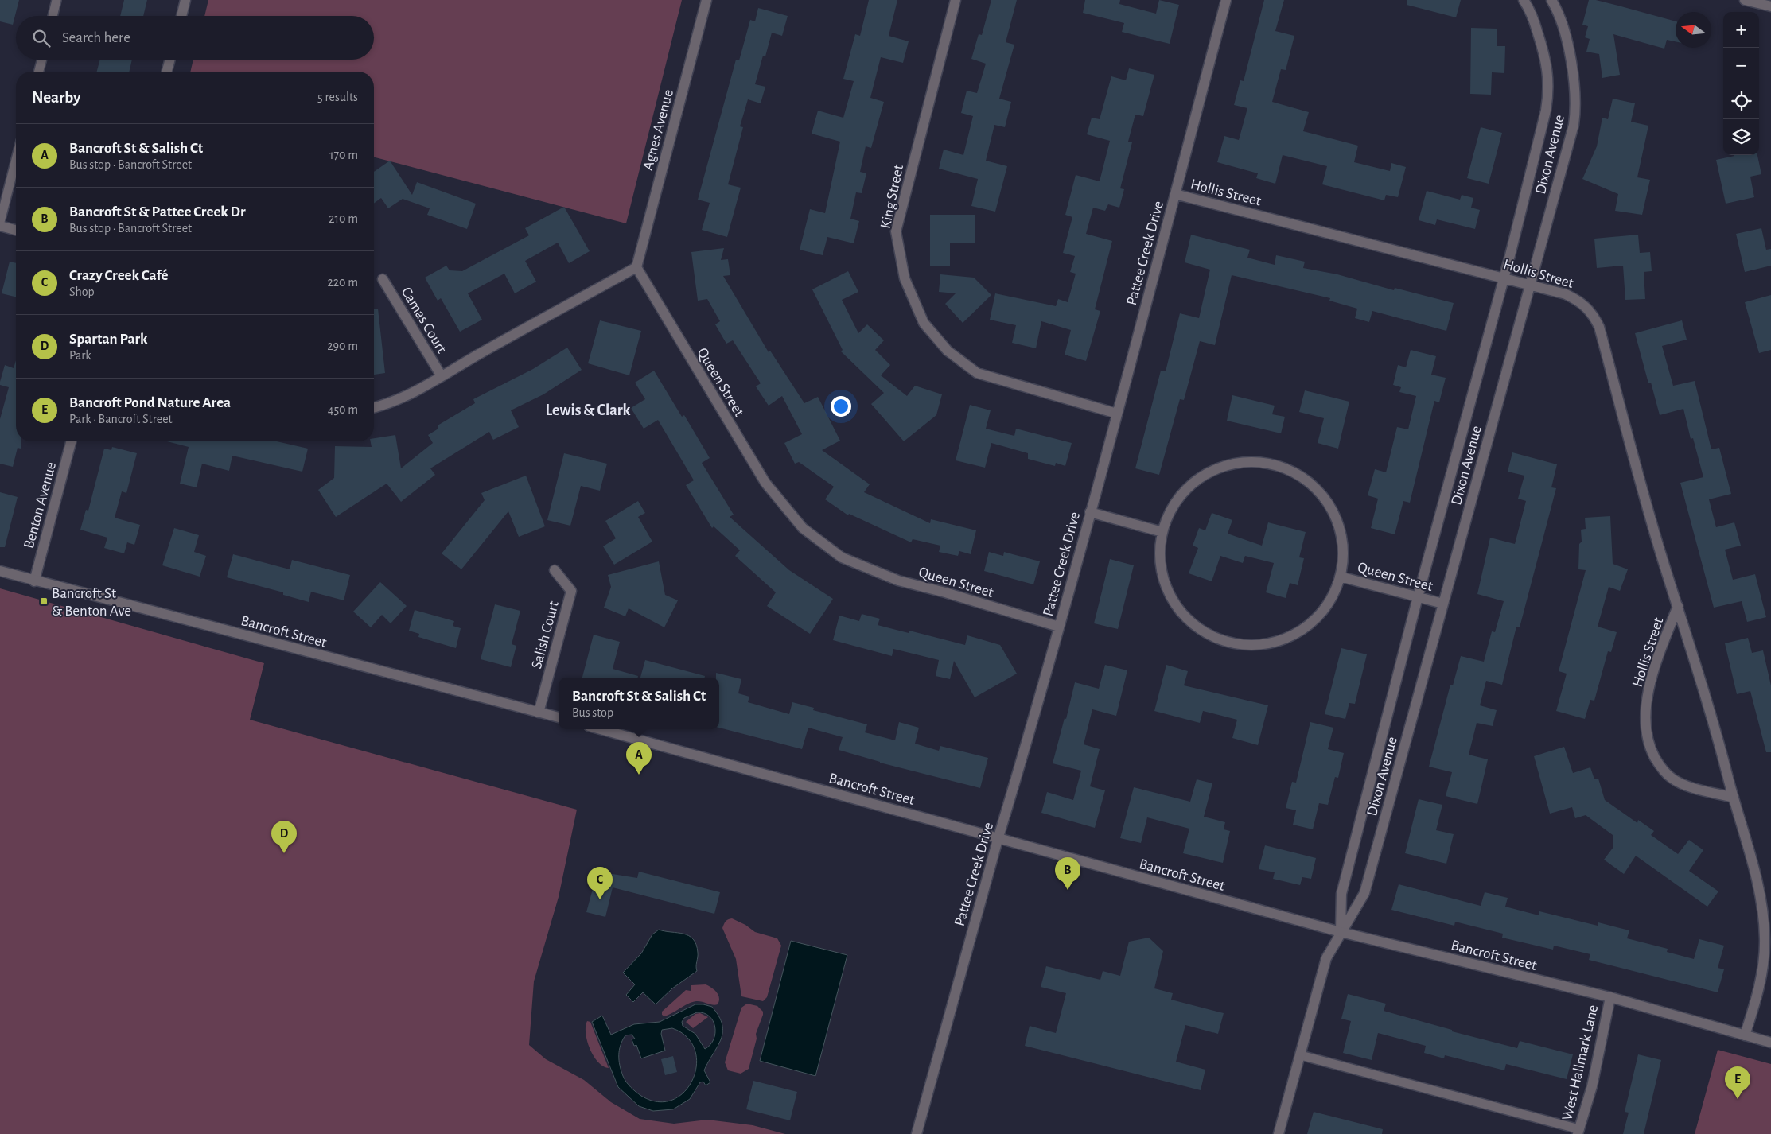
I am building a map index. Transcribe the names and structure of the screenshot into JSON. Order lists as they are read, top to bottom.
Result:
{
  "streets": {
    "street": [
      "Agnes Avenue",
      "Dixon Avenue",
      "Hollis Street",
      "King Street",
      "Pattee Creek Drive",
      "Camas Court",
      "Queen Street",
      "Benton Avenue",
      "Bancroft Street",
      "Salish Court",
      "West Hallmark Lane"
    ]
  },
  "crossings": [
    ["Agnes Avenue", "Queen Street"],
    ["Dixon Avenue", "Hollis Street"],
    ["Dixon Avenue", "Queen Street"],
    ["Dixon Avenue", "Bancroft Street"],
    ["Hollis Street", "Pattee Creek Drive"],
    ["Hollis Street", "Bancroft Street"],
    ["King Street", "Pattee Creek Drive"],
    ["Pattee Creek Drive", "Queen Street"],
    ["Pattee Creek Drive", "Bancroft Street"],
    ["Benton Avenue", "Bancroft Street"],
    ["Bancroft Street", "Salish Court"],
    ["Bancroft Street", "West Hallmark Lane"]
  ],
  "districts": ["Lewis & Clark"],
  "places": {
    "transit": ["Bancroft St & Benton Ave"]
  },
  "north": "left",
  "page": {
    "map_buttons": ["+", "−"],
    "search": "Search here",
    "heading": ["Nearby", "5 results"],
    "list": [
      {
        "mark": "A",
        "name": "Bancroft St & Salish Ct",
        "note": "Bus stop · Bancroft Street",
        "value": "170 m"
      },
      {
        "mark": "B",
        "name": "Bancroft St & Pattee Creek Dr",
        "note": "Bus stop · Bancroft Street",
        "value": "210 m"
      },
      {
        "mark": "C",
        "name": "Crazy Creek Café",
        "note": "Shop",
        "value": "220 m"
      },
      {
        "mark": "D",
        "name": "Spartan Park",
        "note": "Park",
        "value": "290 m"
      },
      {
        "mark": "E",
        "name": "Bancroft Pond Nature Area",
        "note": "Park · Bancroft Street",
        "value": "450 m"
      }
    ],
    "popup": ["Bancroft St & Salish Ct", "Bus stop"],
    "pins": [
      "A",
      "D",
      "B",
      "C",
      "E"
    ]
  }
}
